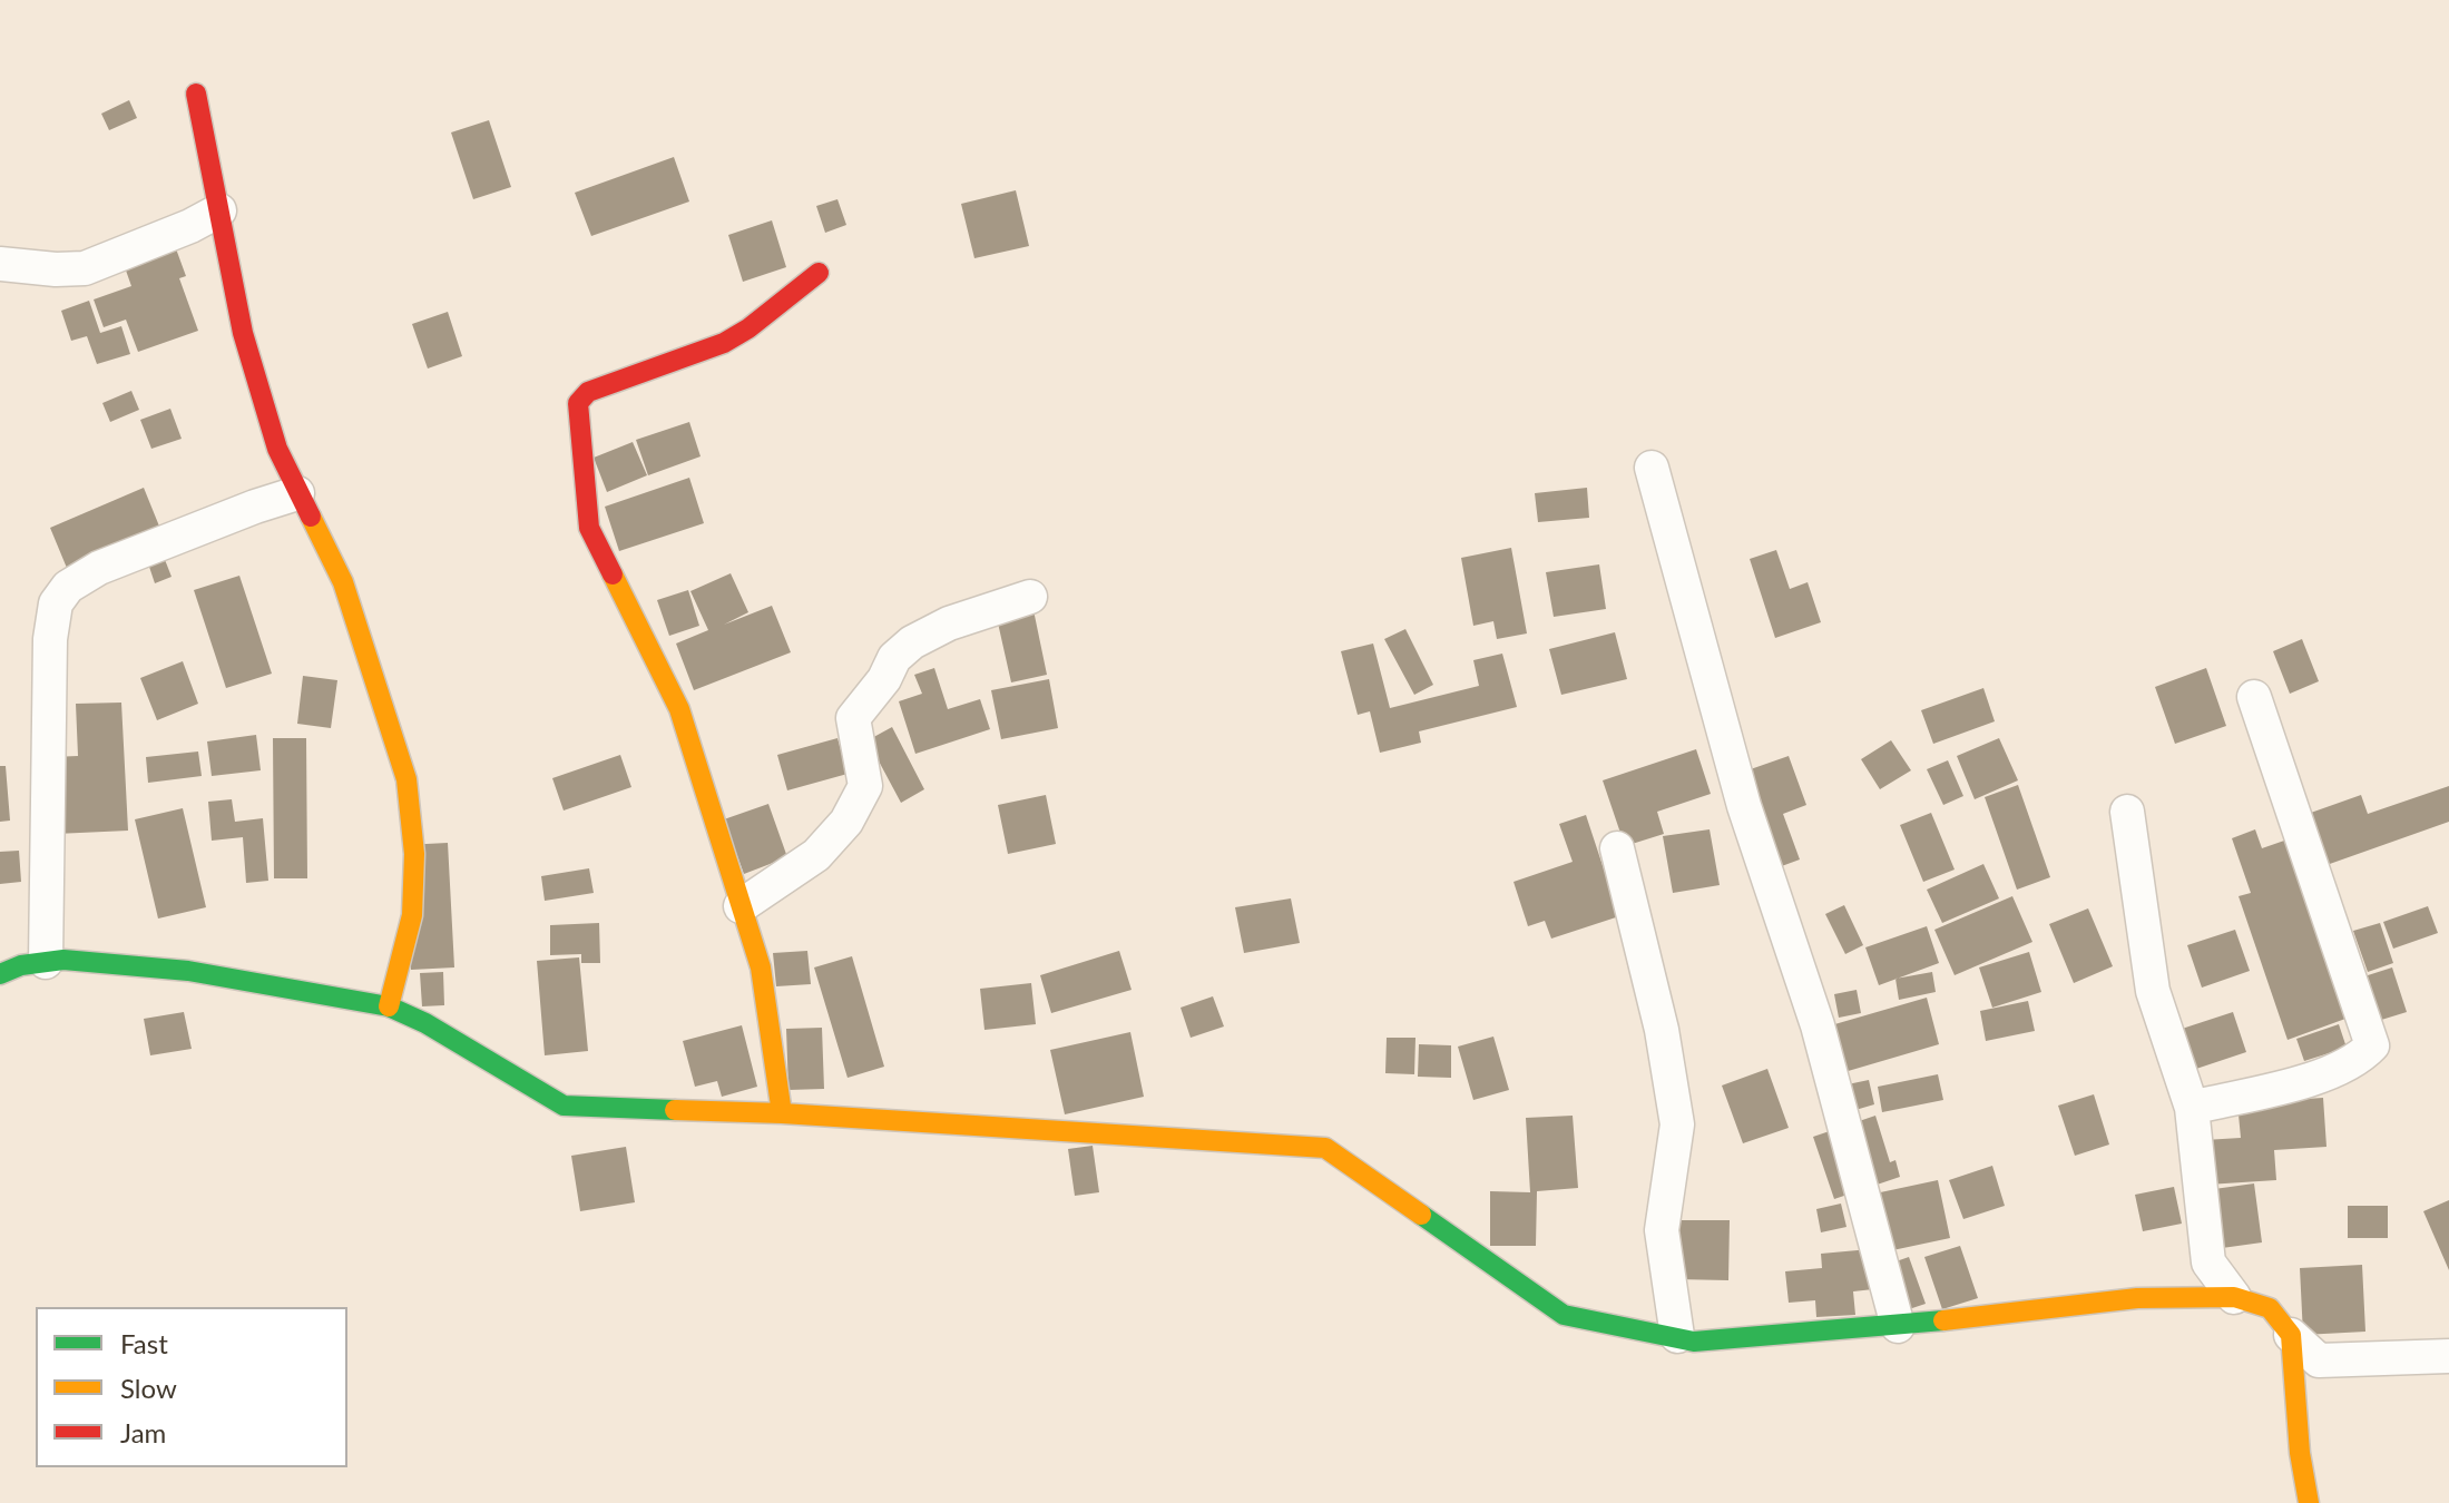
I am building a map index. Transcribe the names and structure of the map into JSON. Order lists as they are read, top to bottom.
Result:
{
  "legend": ["Fast", "Slow", "Jam"]
}
